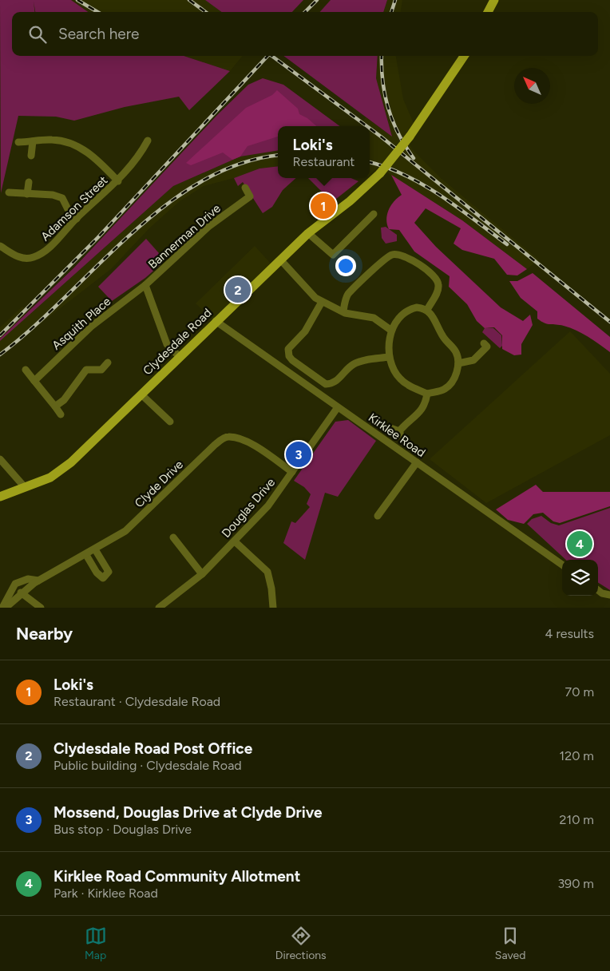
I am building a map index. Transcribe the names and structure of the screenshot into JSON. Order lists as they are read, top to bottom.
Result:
{
  "streets": {
    "main road": ["Clydesdale Road"],
    "street": [
      "Adamson Street",
      "Bannerman Drive",
      "Asquith Place",
      "Kirklee Road",
      "Clyde Drive",
      "Douglas Drive"
    ]
  },
  "crossings": [
    ["Bannerman Drive", "Asquith Place"],
    ["Clydesdale Road", "Kirklee Road"],
    ["Kirklee Road", "Douglas Drive"],
    ["Clyde Drive", "Douglas Drive"]
  ],
  "north": "top left",
  "page": {
    "search": "Search here",
    "popup": ["Loki's", "Restaurant"],
    "pins": [
      "1",
      "2",
      "3",
      "4"
    ],
    "heading": ["Nearby", "4 results"],
    "list": [
      {
        "mark": "1",
        "name": "Loki's",
        "note": "Restaurant · Clydesdale Road",
        "value": "70 m"
      },
      {
        "mark": "2",
        "name": "Clydesdale Road Post Office",
        "note": "Public building · Clydesdale Road",
        "value": "120 m"
      },
      {
        "mark": "3",
        "name": "Mossend, Douglas Drive at Clyde Drive",
        "note": "Bus stop · Douglas Drive",
        "value": "210 m"
      },
      {
        "mark": "4",
        "name": "Kirklee Road Community Allotment",
        "note": "Park · Kirklee Road",
        "value": "390 m"
      }
    ],
    "nav": ["Map", "Directions", "Saved"]
  }
}
